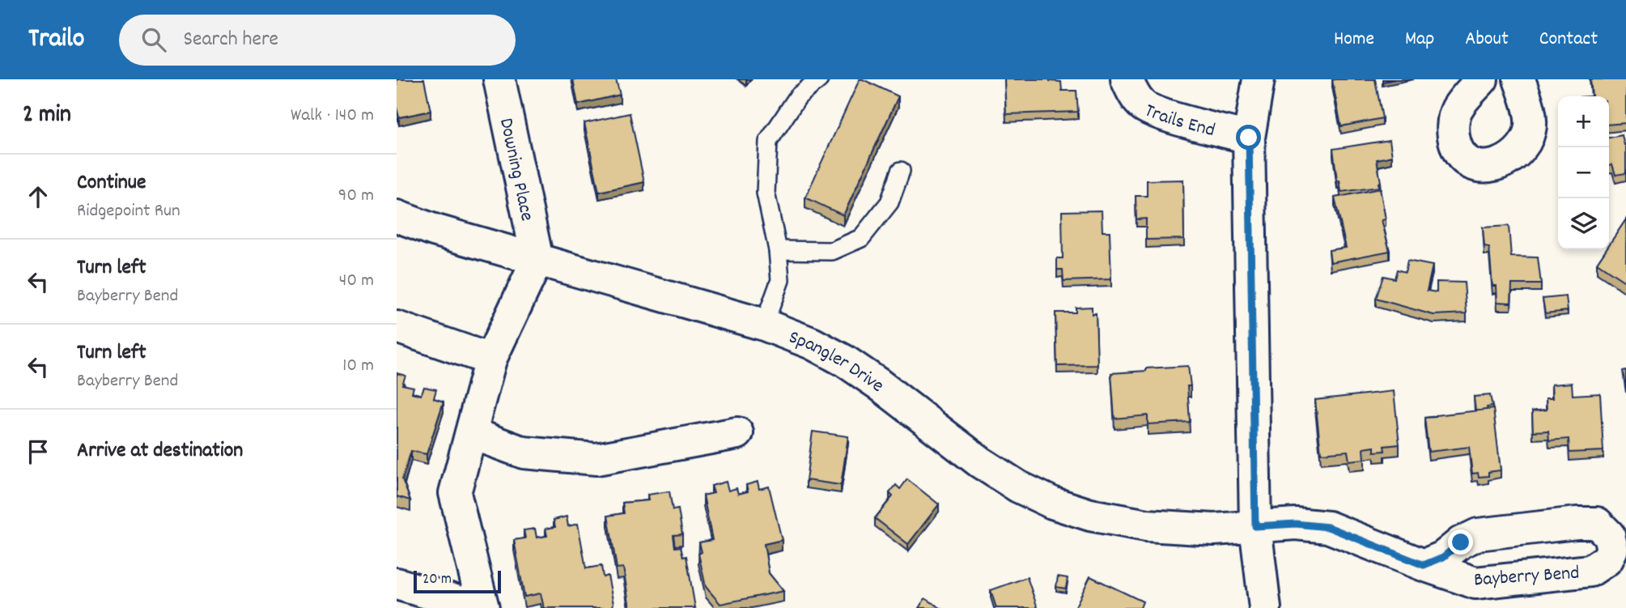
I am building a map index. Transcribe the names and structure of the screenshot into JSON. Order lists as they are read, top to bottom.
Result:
{
  "streets": {
    "street": [
      "Trails End",
      "Downing Place",
      "Spangler Drive",
      "Bayberry Bend"
    ]
  },
  "crossings": [
    ["Downing Place", "Spangler Drive"],
    ["Spangler Drive", "Bayberry Bend"]
  ],
  "scale_bar": "20 m",
  "page": {
    "header": "Trailo",
    "search": "Search here",
    "nav": [
      "Home",
      "Map",
      "About",
      "Contact"
    ],
    "heading": ["2 min", "Walk · 140 m"],
    "map_buttons": ["+", "−"],
    "list": [
      ["Continue", "Ridgepoint Run", "90 m"],
      ["Turn left", "Bayberry Bend", "40 m"],
      ["Turn left", "Bayberry Bend", "10 m"],
      "Arrive at destination"
    ],
    "scale": "20 m"
  }
}
